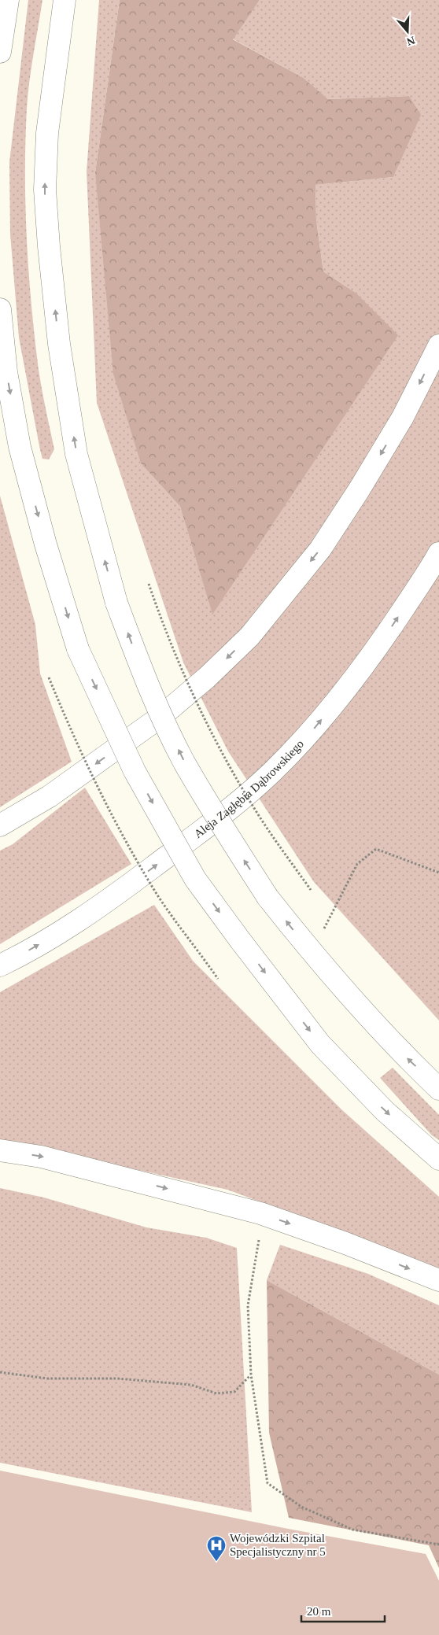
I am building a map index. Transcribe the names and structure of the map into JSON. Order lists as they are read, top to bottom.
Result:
{
  "streets": {
    "main road": ["Aleja Zagłębia Dąbrowskiego"]
  },
  "places": {
    "hospital": ["Wojewódzki Szpital Specjalistyczny nr 5"]
  },
  "scale_bar": "20 m",
  "north": "bottom"
}
